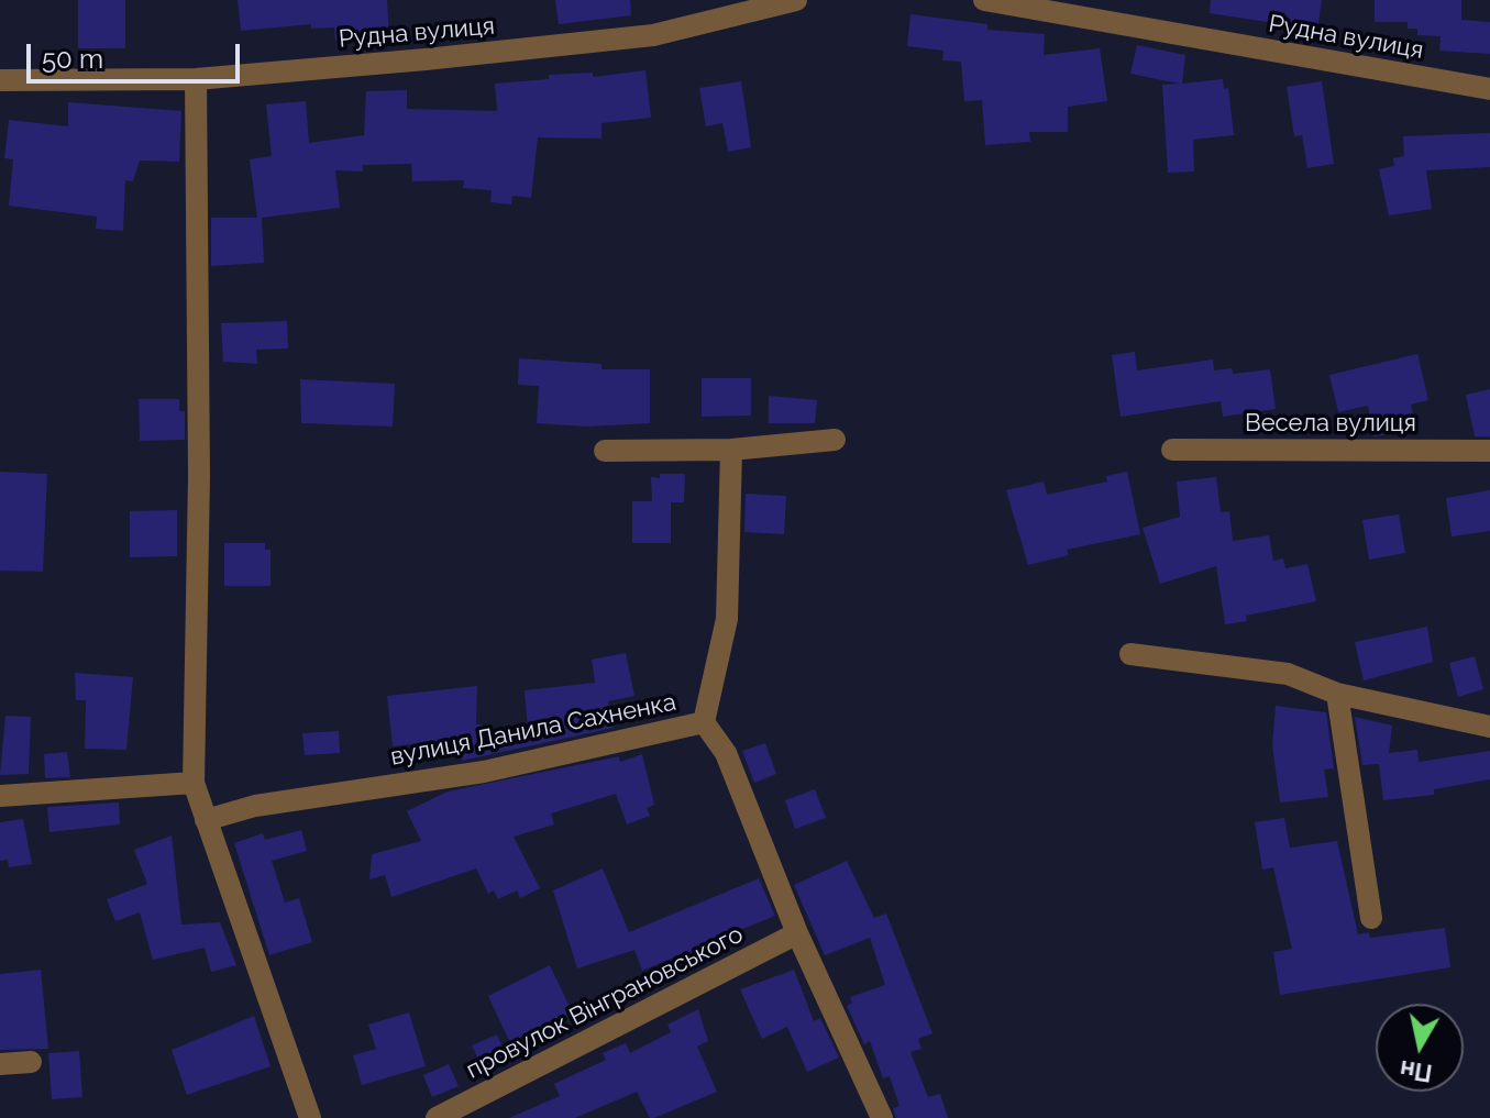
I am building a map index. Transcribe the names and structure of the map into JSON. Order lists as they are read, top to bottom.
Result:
{
  "streets": {
    "street": [
      "Рудна вулиця",
      "Весела вулиця",
      "вулиця Данила Сахненка",
      "провулок Вінграновського"
    ]
  },
  "scale_bar": "50 m",
  "north": "bottom"
}
